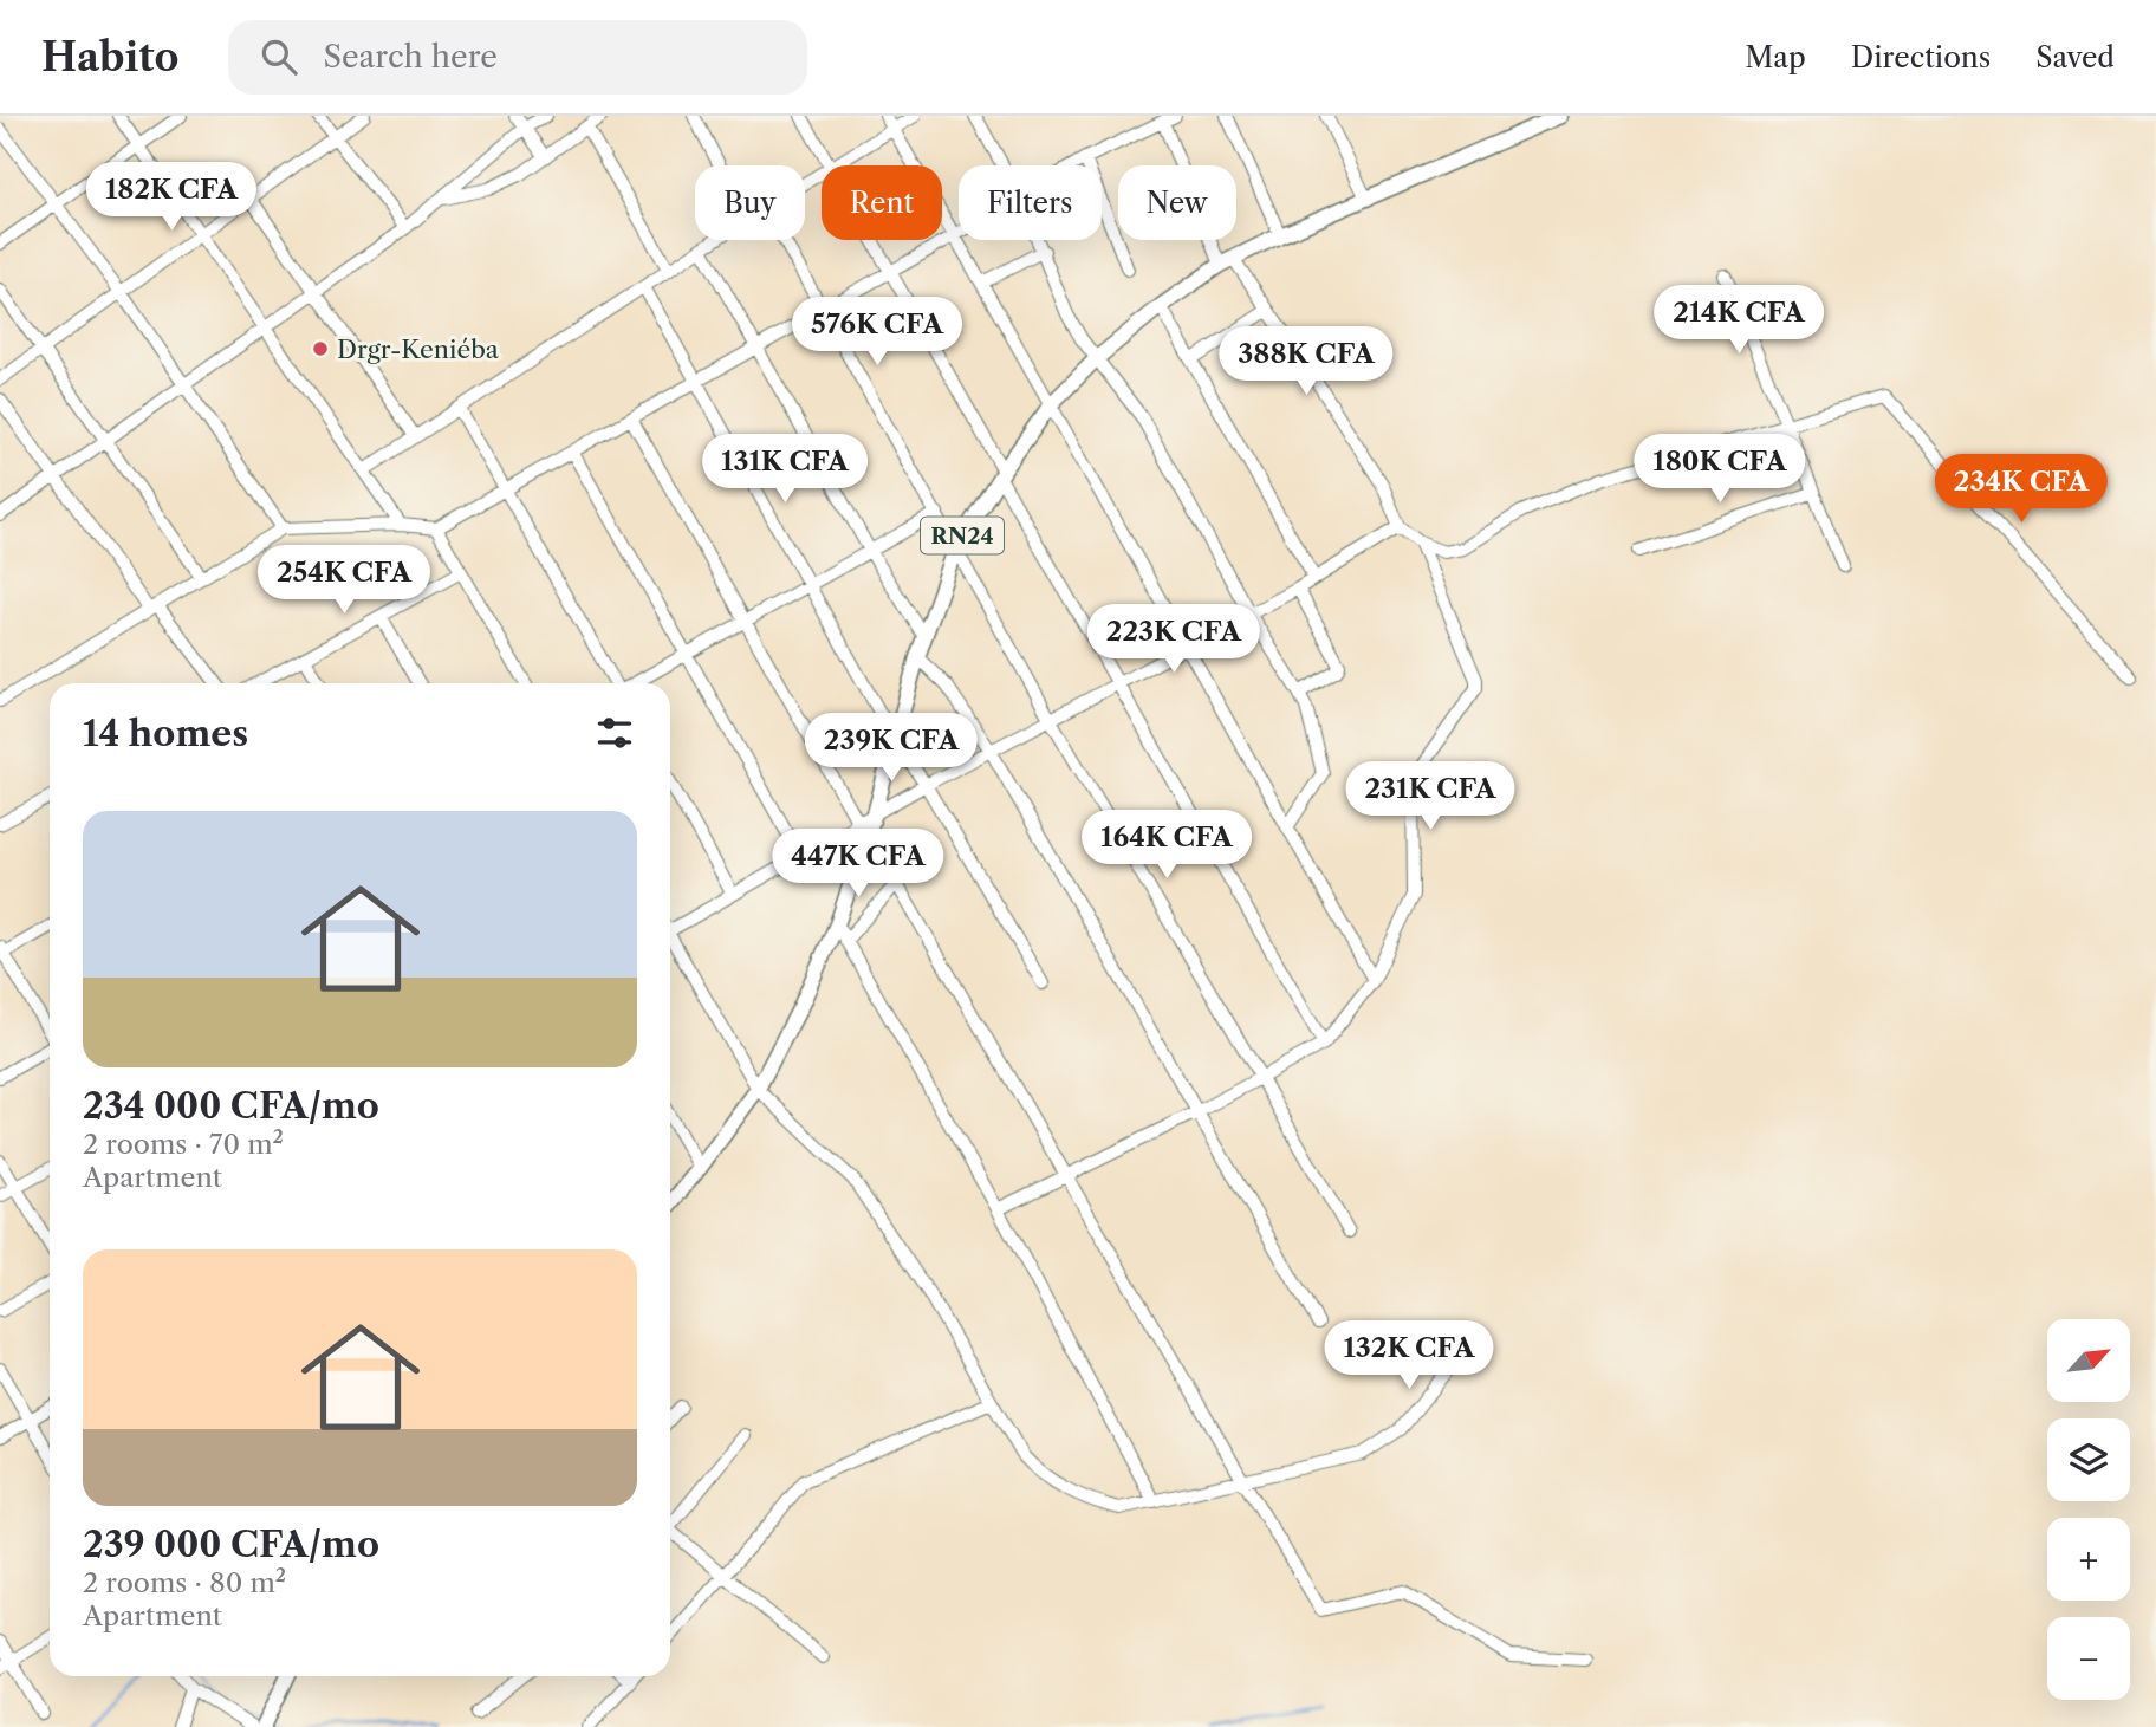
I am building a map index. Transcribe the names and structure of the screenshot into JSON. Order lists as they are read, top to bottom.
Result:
{
  "streets": {
    "main road": ["RN24"]
  },
  "places": ["Drgr-Keniéba"],
  "north": "top right",
  "page": {
    "header": "Habito",
    "search": "Search here",
    "nav": ["Map", "Directions", "Saved"],
    "price": [
      "182K CFA",
      "214K CFA",
      "576K CFA",
      "388K CFA",
      "131K CFA",
      "180K CFA",
      "234K CFA",
      "254K CFA",
      "223K CFA",
      "239K CFA",
      "231K CFA",
      "164K CFA",
      "447K CFA",
      "132K CFA"
    ],
    "chip": [
      "Buy",
      "Rent",
      "Filters",
      "New"
    ],
    "heading": "14 homes",
    "list": [
      {
        "name": "234 000 CFA/mo",
        "note": "2 rooms · 70 m² · Apartment"
      },
      {
        "name": "239 000 CFA/mo",
        "note": "2 rooms · 80 m² · Apartment"
      }
    ],
    "map_buttons": ["+", "−"]
  }
}
